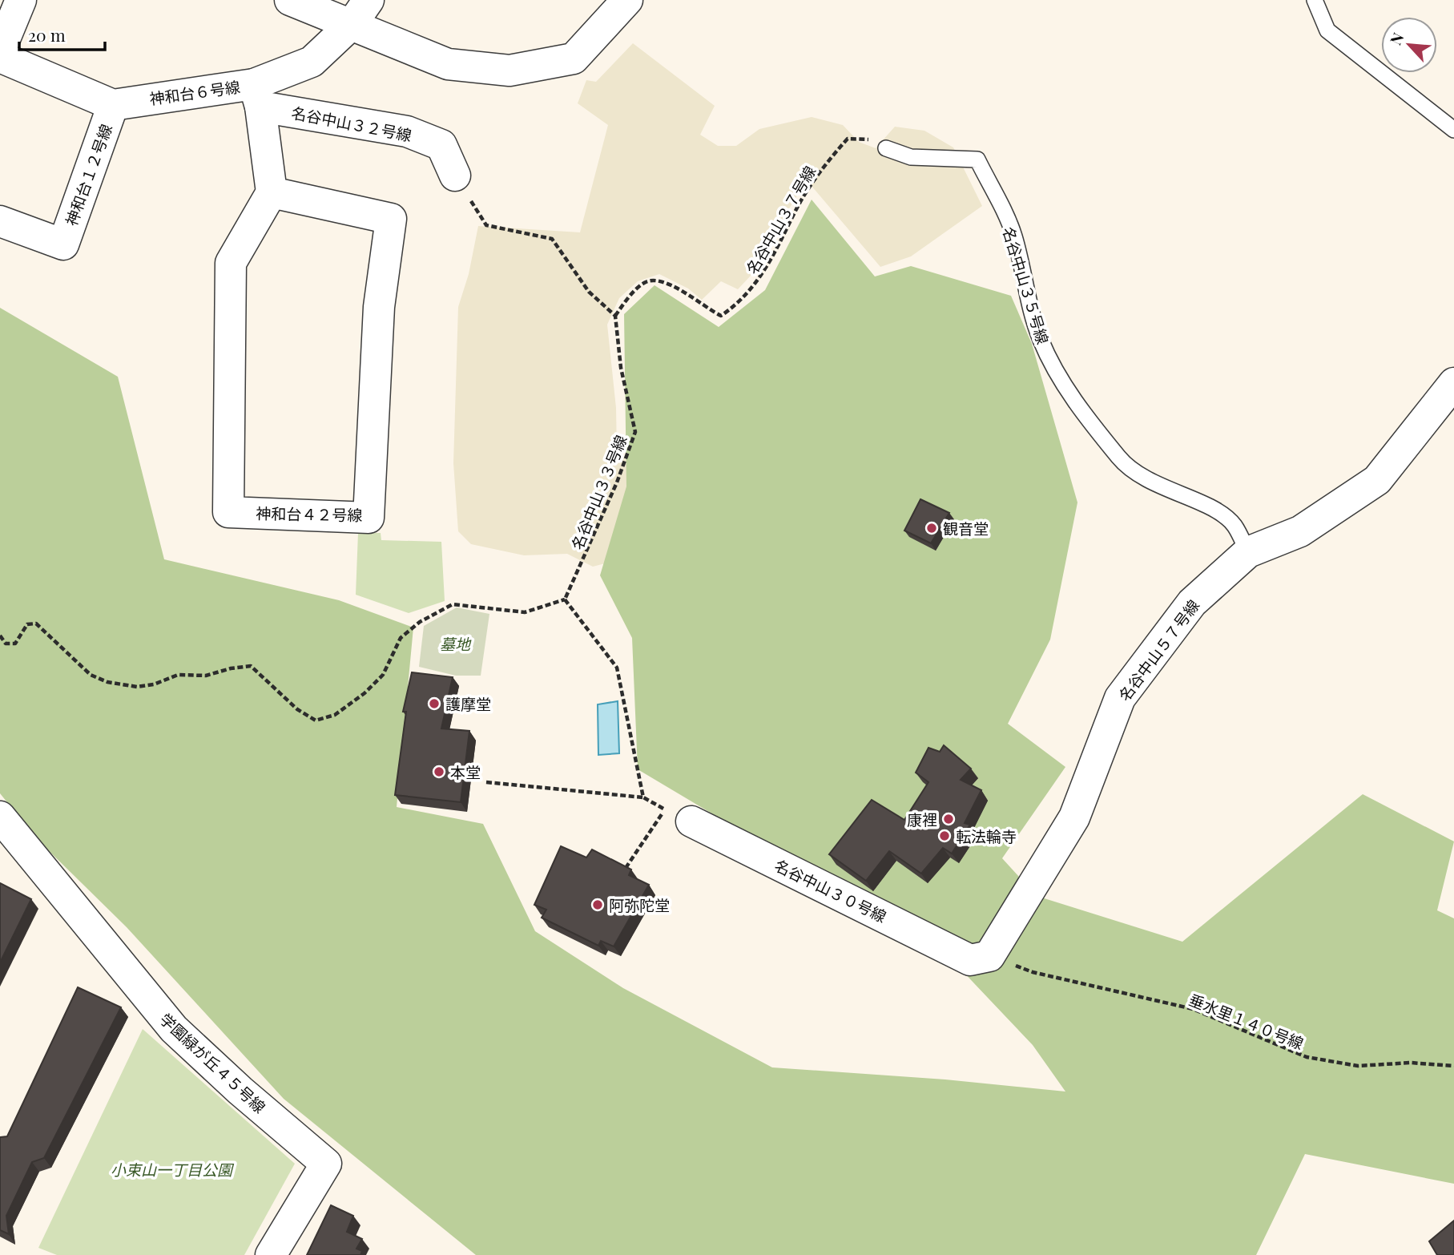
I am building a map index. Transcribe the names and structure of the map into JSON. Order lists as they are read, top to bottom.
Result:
{
  "streets": {
    "street": [
      "神和台６号線",
      "名谷中山３２号線",
      "神和台１２号線",
      "神和台４２号線",
      "名谷中山５７号線",
      "名谷中山３０号線",
      "学園緑が丘４５号線"
    ],
    "lane": ["名谷中山３５号線"],
    "path": ["名谷中山３７号線", "名谷中山３３号線", "垂水里１４０号線"]
  },
  "crossings": [
    ["神和台６号線", "名谷中山３２号線"],
    ["神和台６号線", "神和台１２号線"],
    ["名谷中山３７号線", "名谷中山３５号線"],
    ["名谷中山３７号線", "名谷中山３３号線"],
    ["名谷中山３５号線", "名谷中山５７号線"],
    ["名谷中山５７号線", "名谷中山３０号線"]
  ],
  "parks": ["墓地", "小束山一丁目公園"],
  "places": [
    "観音堂",
    "護摩堂",
    "本堂",
    "康裡",
    "転法輪寺",
    "阿弥陀堂"
  ],
  "scale_bar": "20 m",
  "north": "top left"
}
